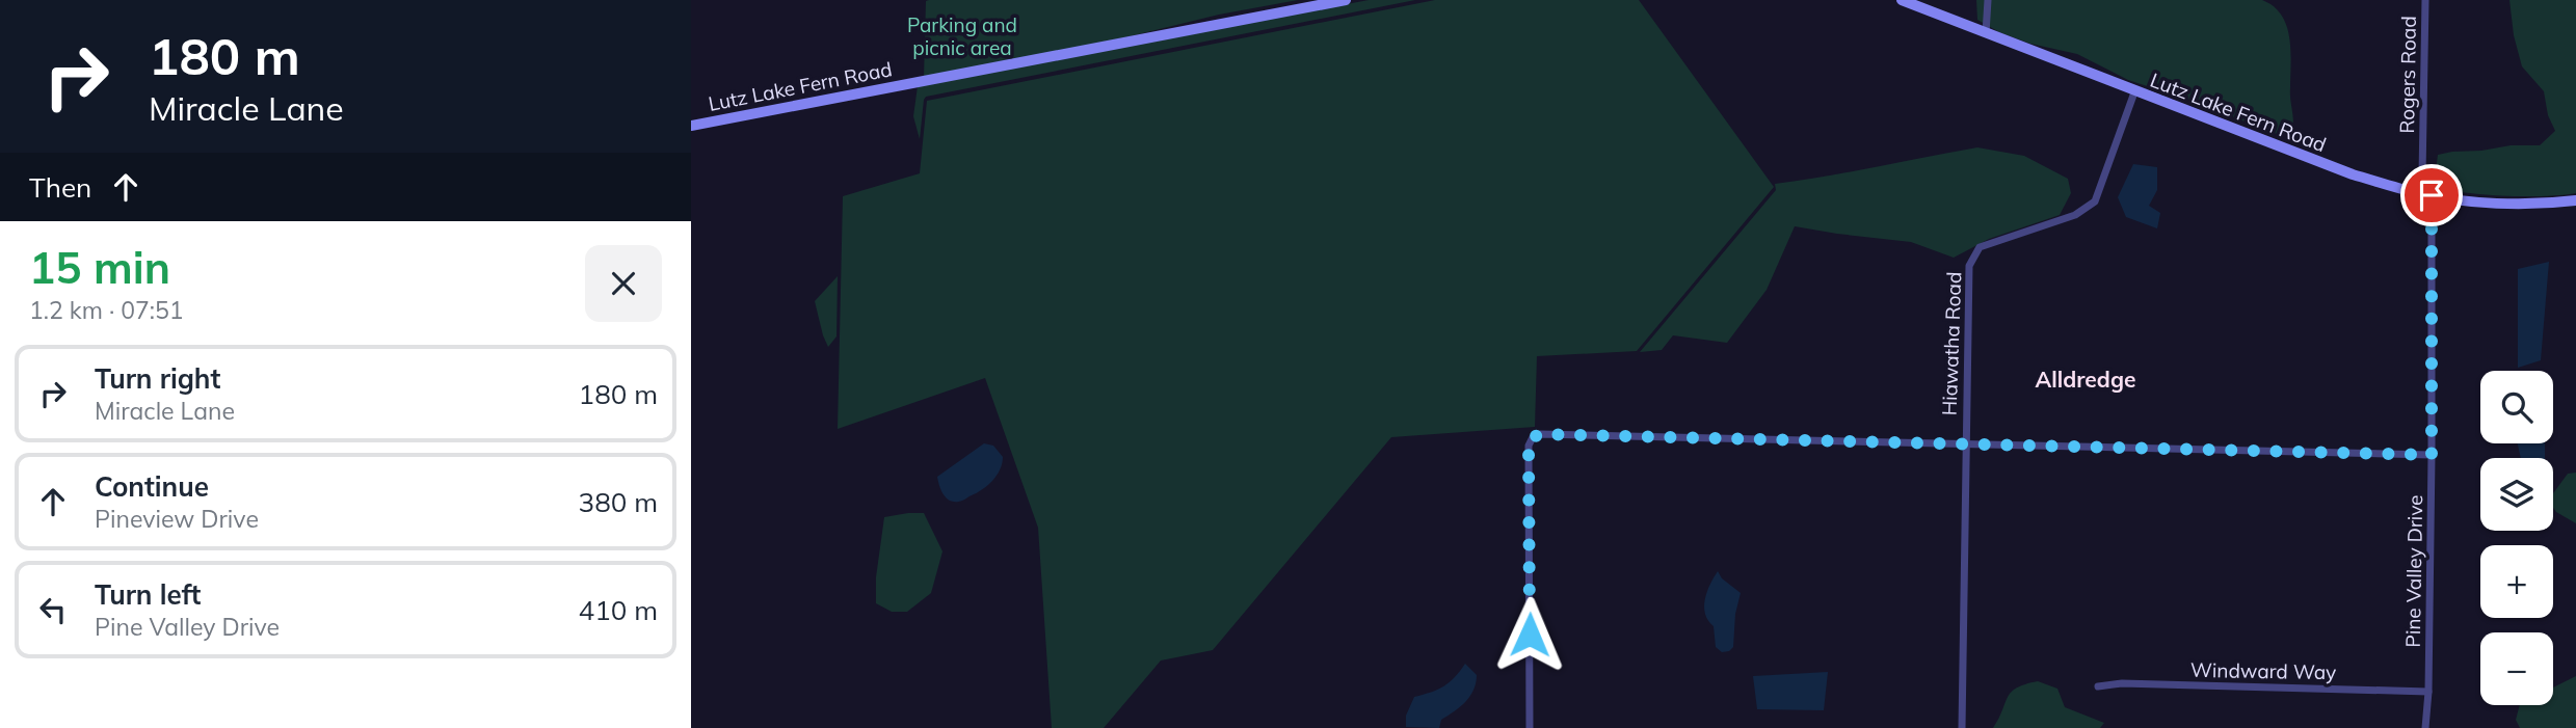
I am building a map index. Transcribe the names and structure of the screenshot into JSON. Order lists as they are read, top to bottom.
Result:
{
  "streets": {
    "main road": ["Lutz Lake Fern Road"],
    "street": [
      "Rogers Road",
      "Hiawatha Road",
      "Pine Valley Drive",
      "Windward Way"
    ]
  },
  "crossings": [
    ["Rogers Road", "Lutz Lake Fern Road"],
    ["Lutz Lake Fern Road", "Hiawatha Road"],
    ["Lutz Lake Fern Road", "Pine Valley Drive"],
    ["Pine Valley Drive", "Windward Way"]
  ],
  "districts": ["Alldredge"],
  "parks": ["Parking and picnic area"],
  "page": {
    "turn": ["180 m", "Miracle Lane"],
    "then": "Then",
    "heading": ["15 min", "1.2 km · 07:51"],
    "list": [
      {
        "name": "Turn right",
        "note": "Miracle Lane",
        "value": "180 m"
      },
      {
        "name": "Continue",
        "note": "Pineview Drive",
        "value": "380 m"
      },
      {
        "name": "Turn left",
        "note": "Pine Valley Drive",
        "value": "410 m"
      }
    ],
    "map_buttons": ["+", "−"]
  }
}
